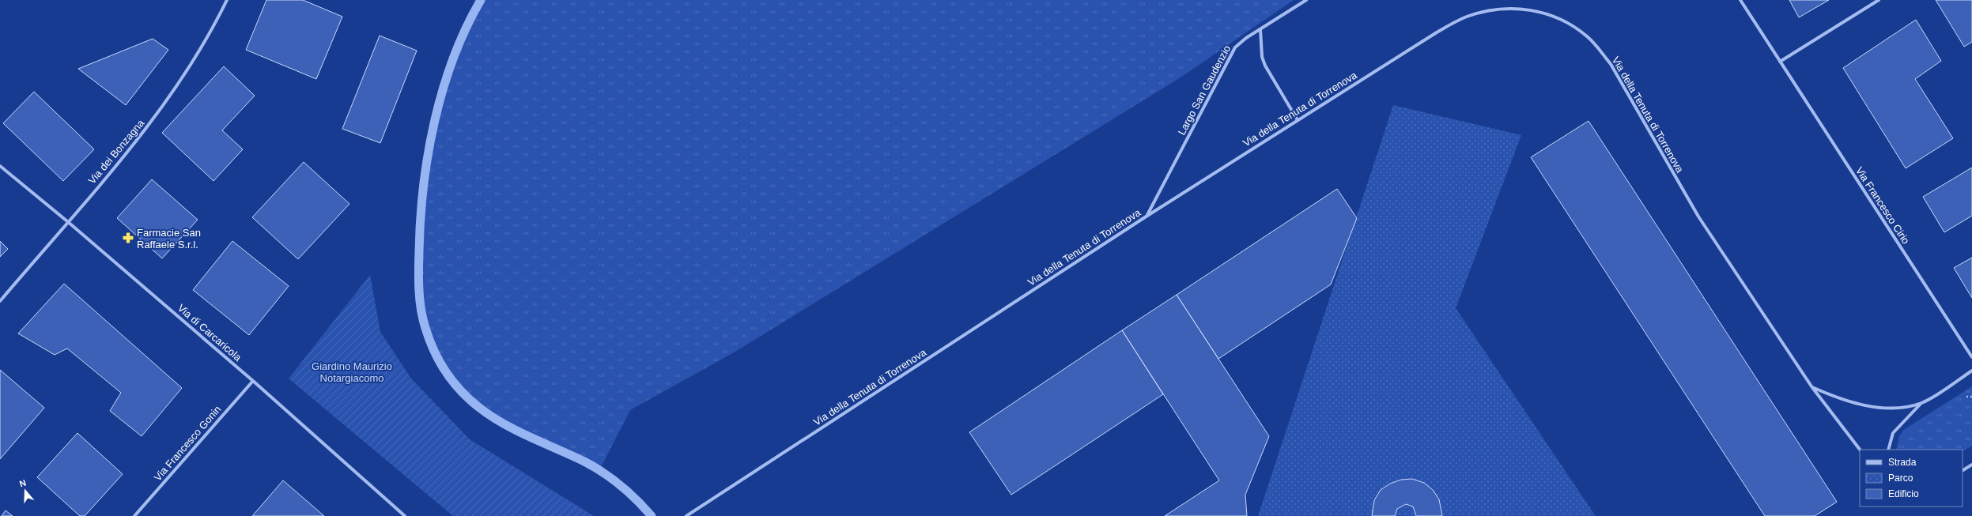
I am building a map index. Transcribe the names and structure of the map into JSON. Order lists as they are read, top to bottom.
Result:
{
  "streets": {
    "street": [
      "Largo San Gaudenzio",
      "Via della Tenuta di Torrenova",
      "Via dei Bonzagna",
      "Via Francesco Cirio",
      "Via di Carcaricola",
      "Via Francesco Gonin"
    ]
  },
  "crossings": [
    ["Largo San Gaudenzio", "Via della Tenuta di Torrenova"],
    ["Via dei Bonzagna", "Via di Carcaricola"],
    ["Via di Carcaricola", "Via Francesco Gonin"]
  ],
  "parks": ["Giardino Maurizio Notargiacomo"],
  "places": {
    "pharmacy": ["Farmacie San Raffaele S.r.l."]
  },
  "legend": ["Strada", "Parco", "Edificio"],
  "north": "top"
}
